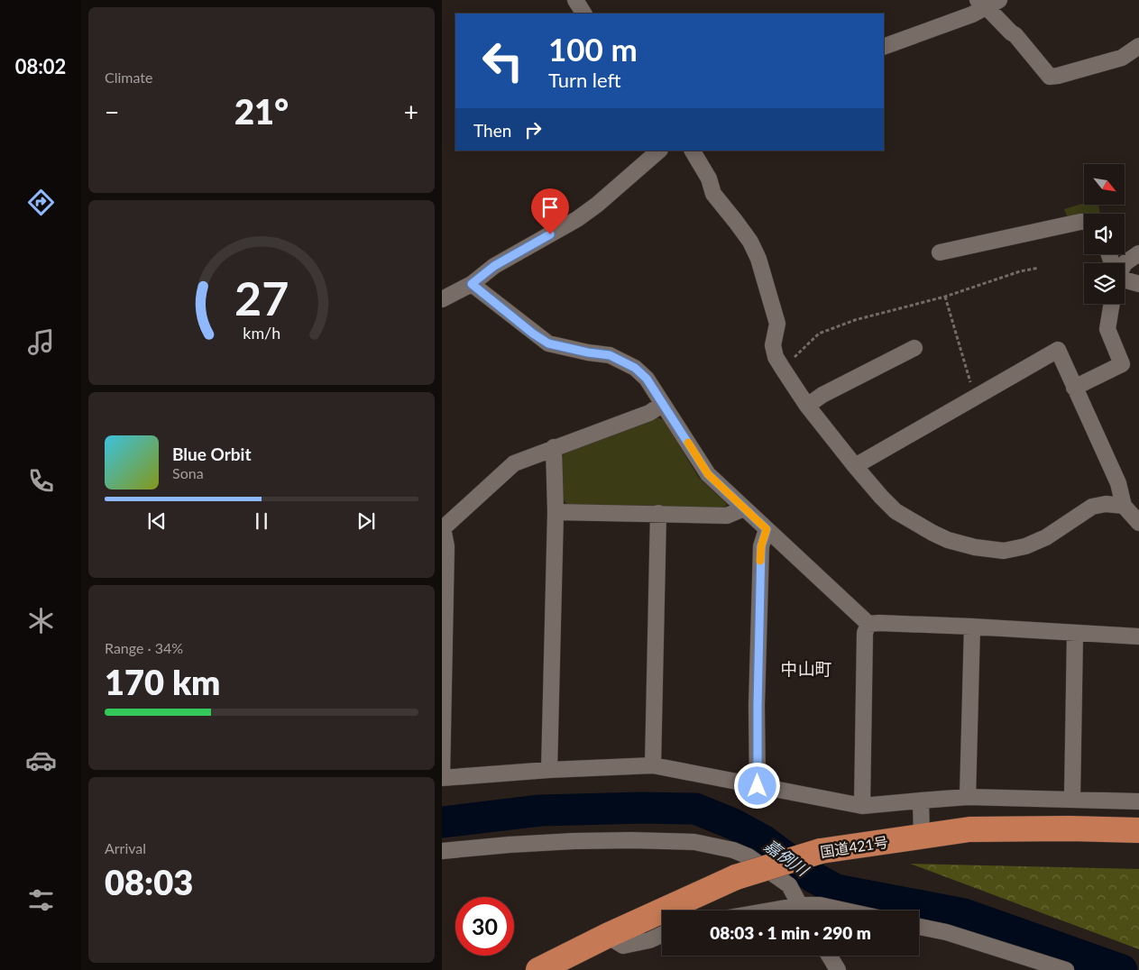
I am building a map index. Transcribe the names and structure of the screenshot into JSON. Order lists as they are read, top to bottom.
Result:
{
  "streets": {
    "highway": ["国道421号"]
  },
  "districts": ["中山町"],
  "water": ["嘉例川"],
  "north": "bottom right",
  "page": {
    "tabs": "08:02",
    "tile": [
      "Climate",
      ["Range · 34%", "170 km"],
      ["Arrival", "08:03"]
    ],
    "turn": ["100 m", "Turn left"],
    "heat": ["−", "21°", "+"],
    "then": "Then",
    "song": ["Blue Orbit", "Sona"],
    "limit": "30",
    "trip": "08:03 · 1 min · 290 m",
    "gauge": ["27", "km/h"]
  }
}
